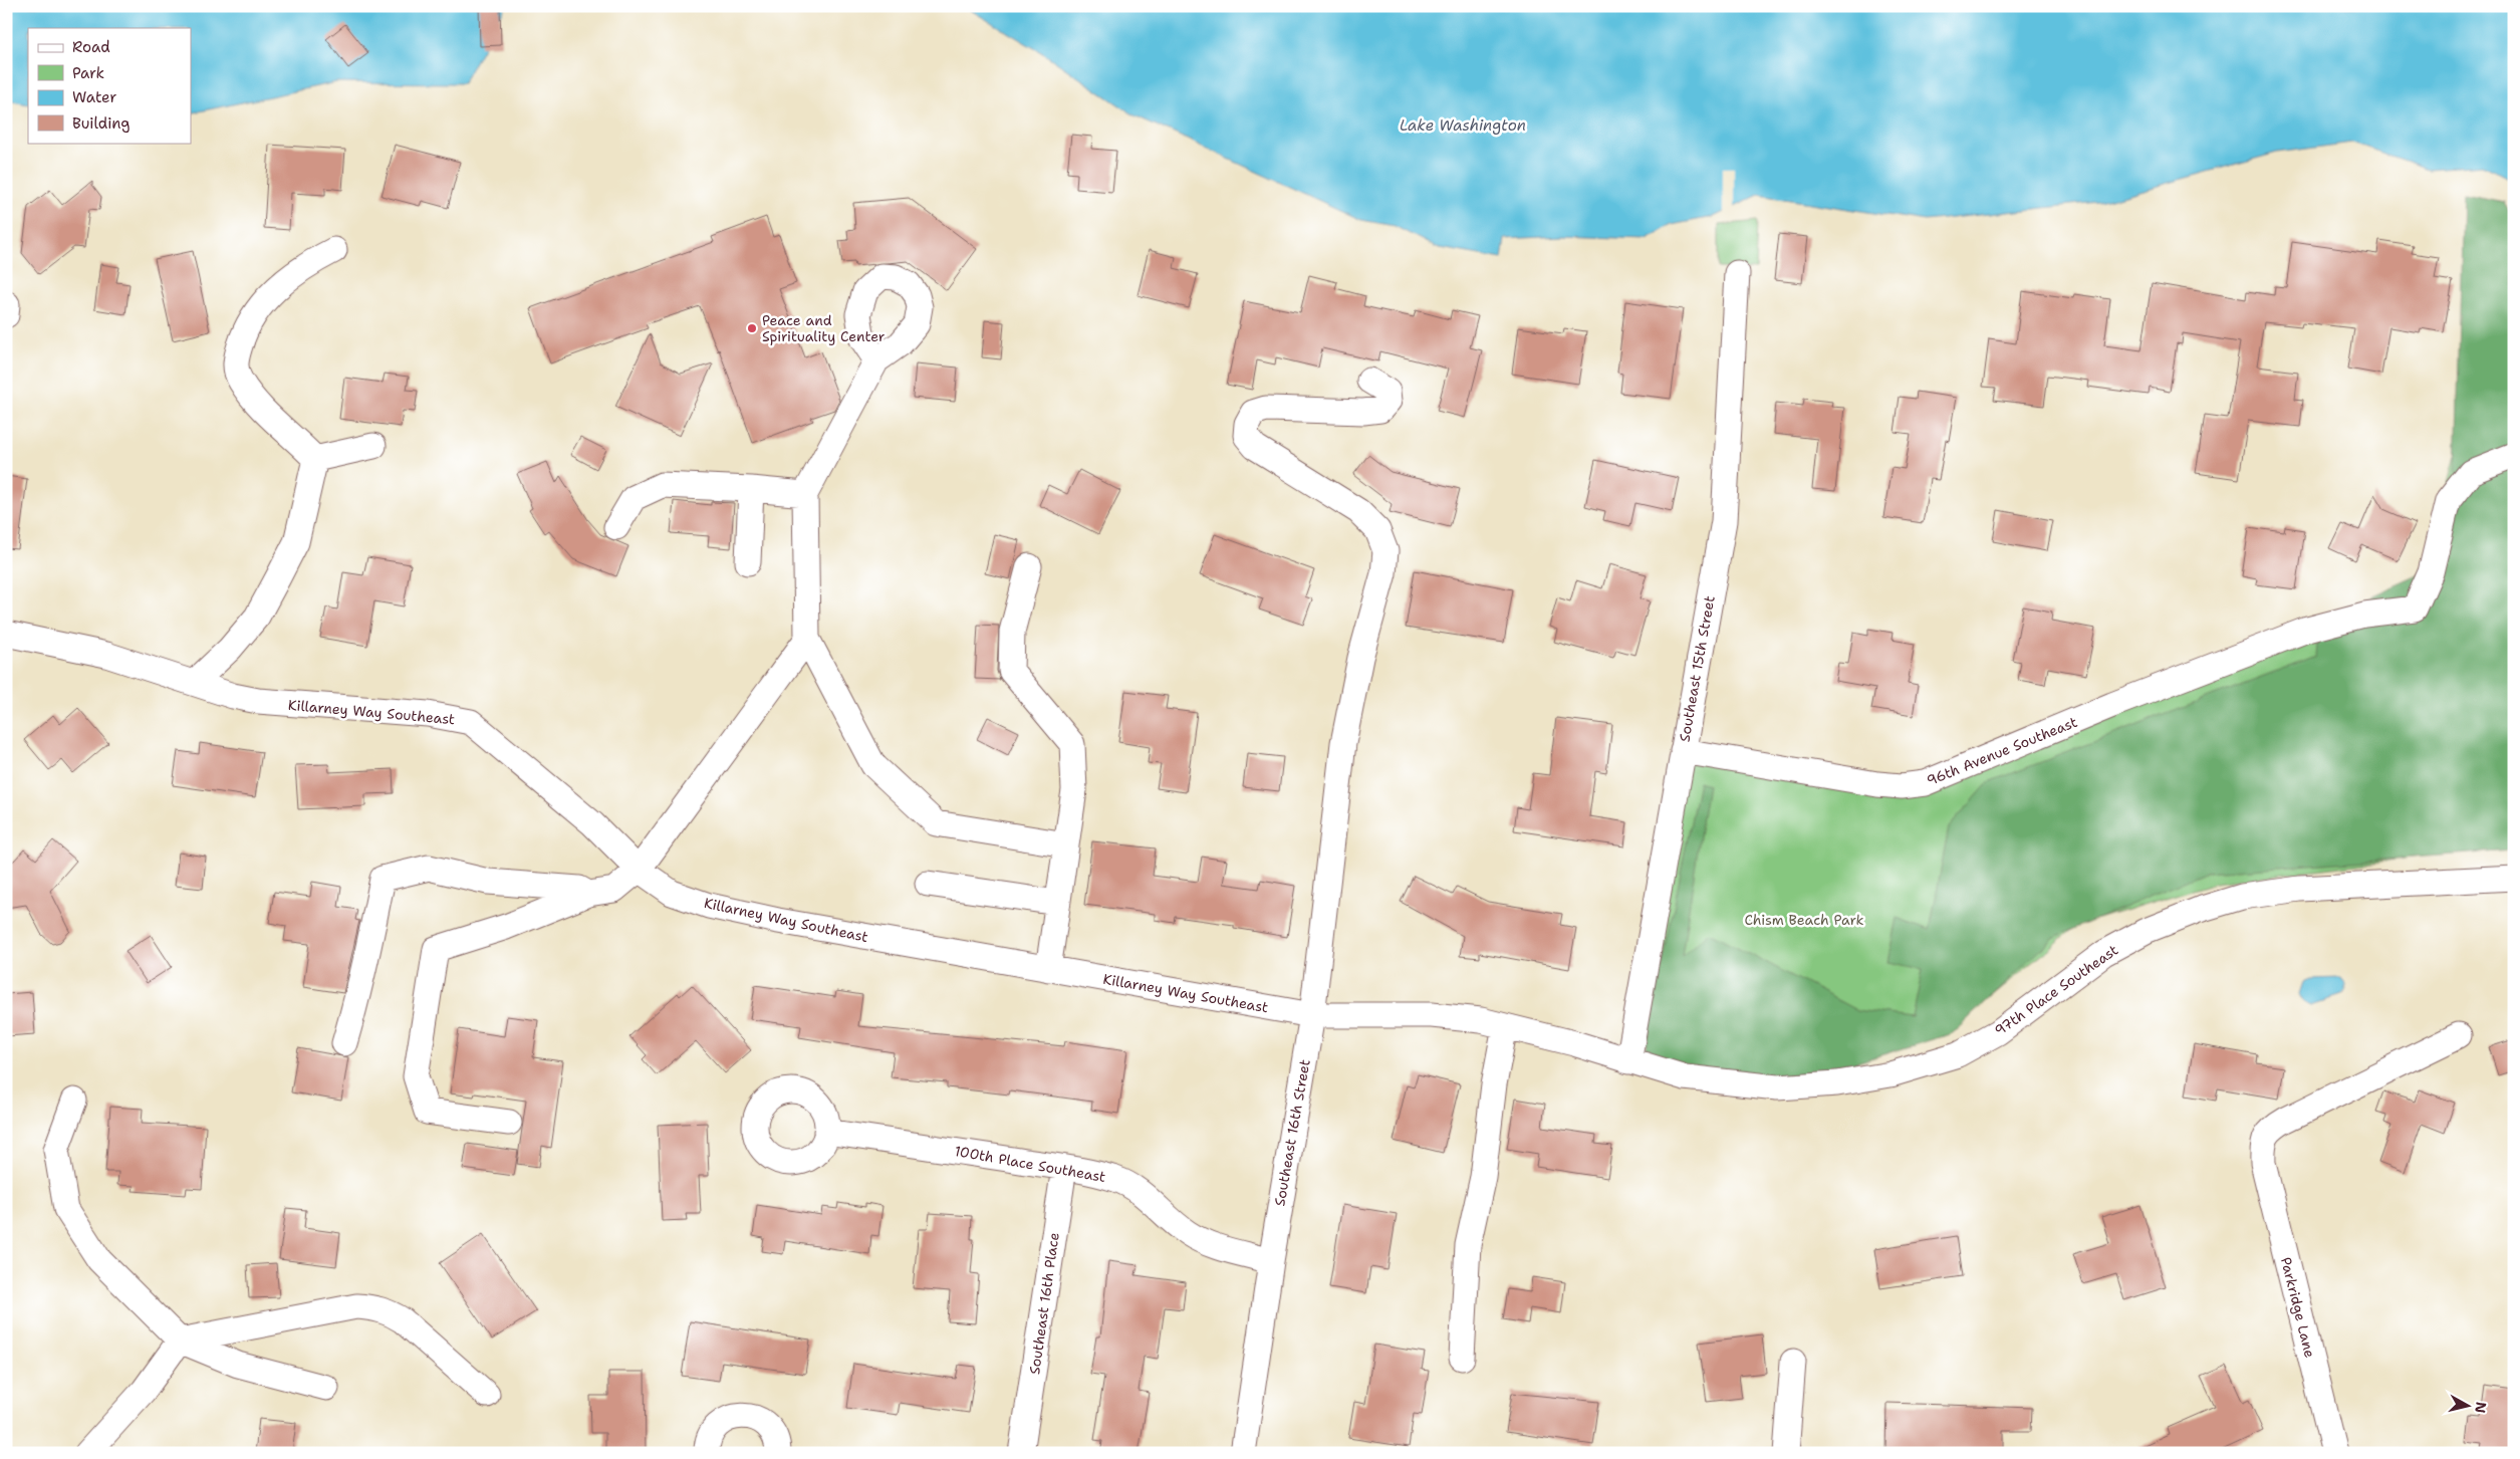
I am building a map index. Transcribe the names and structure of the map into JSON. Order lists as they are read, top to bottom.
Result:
{
  "streets": {
    "street": [
      "Southeast 15th Street",
      "Killarney Way Southeast",
      "96th Avenue Southeast",
      "97th Place Southeast",
      "Southeast 16th Street",
      "100th Place Southeast",
      "Southeast 16th Place",
      "Parkridge Lane"
    ]
  },
  "crossings": [
    ["Southeast 15th Street", "Killarney Way Southeast"],
    ["Southeast 15th Street", "96th Avenue Southeast"],
    ["Southeast 15th Street", "97th Place Southeast"],
    ["Killarney Way Southeast", "97th Place Southeast"],
    ["Killarney Way Southeast", "Southeast 16th Street"],
    ["Southeast 16th Street", "100th Place Southeast"],
    ["100th Place Southeast", "Southeast 16th Place"]
  ],
  "water": ["Lake Washington"],
  "parks": ["Chism Beach Park"],
  "places": ["Peace and Spirituality Center"],
  "legend": [
    "Road",
    "Park",
    "Water",
    "Building"
  ],
  "north": "right"
}
